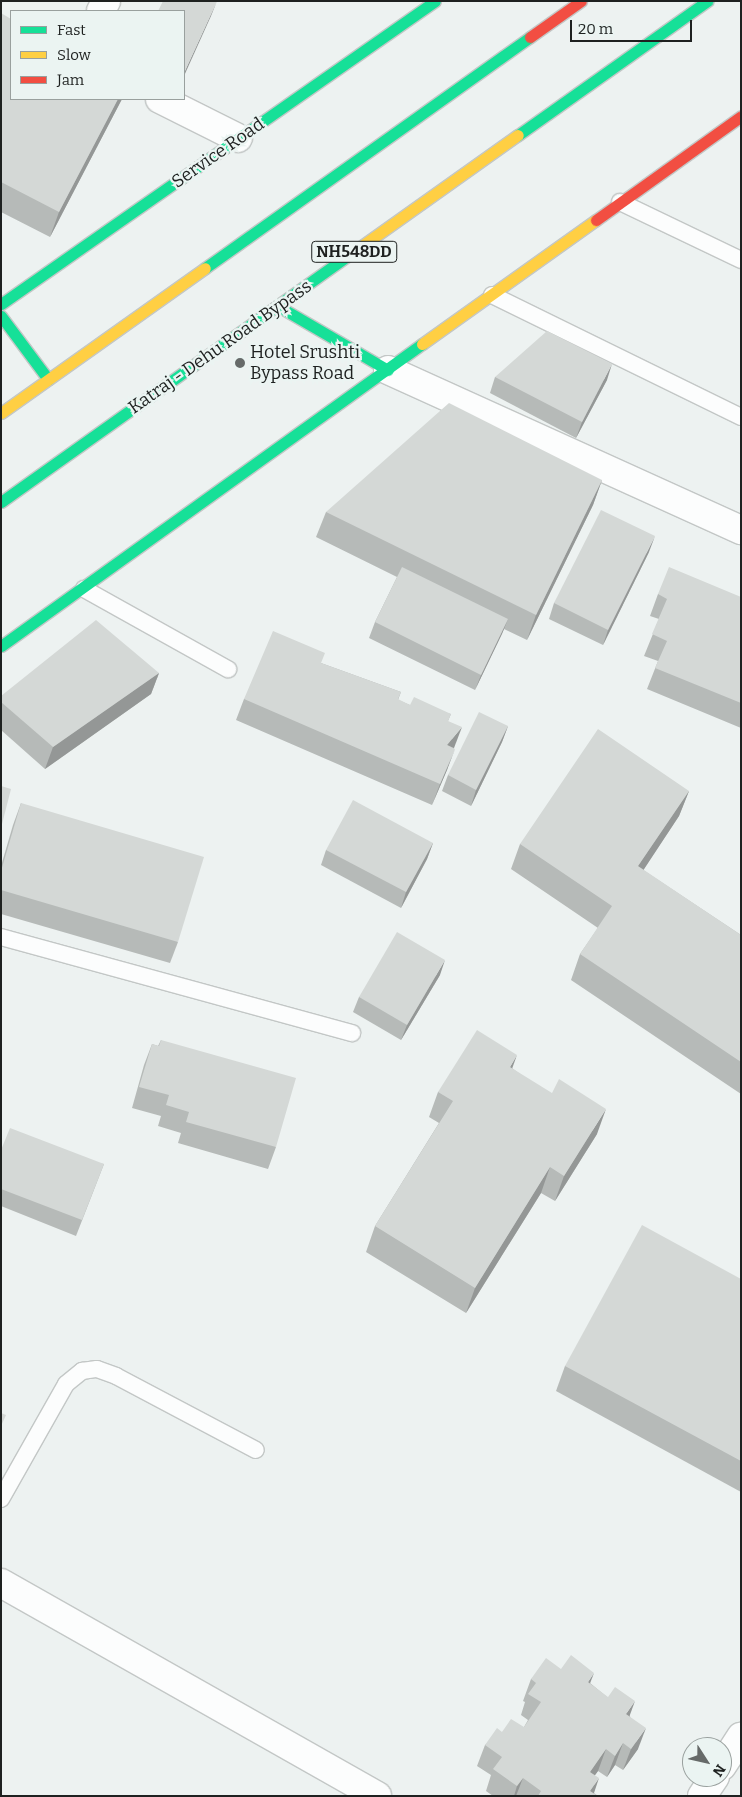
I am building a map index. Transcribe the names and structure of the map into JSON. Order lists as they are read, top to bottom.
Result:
{
  "streets": {
    "main road": ["Service Road", "NH548DD", "Katraj - Dehu Road Bypass"]
  },
  "places": ["Hotel Srushti Bypass Road"],
  "legend": ["Fast", "Slow", "Jam"],
  "scale_bar": "20 m",
  "north": "bottom right"
}
